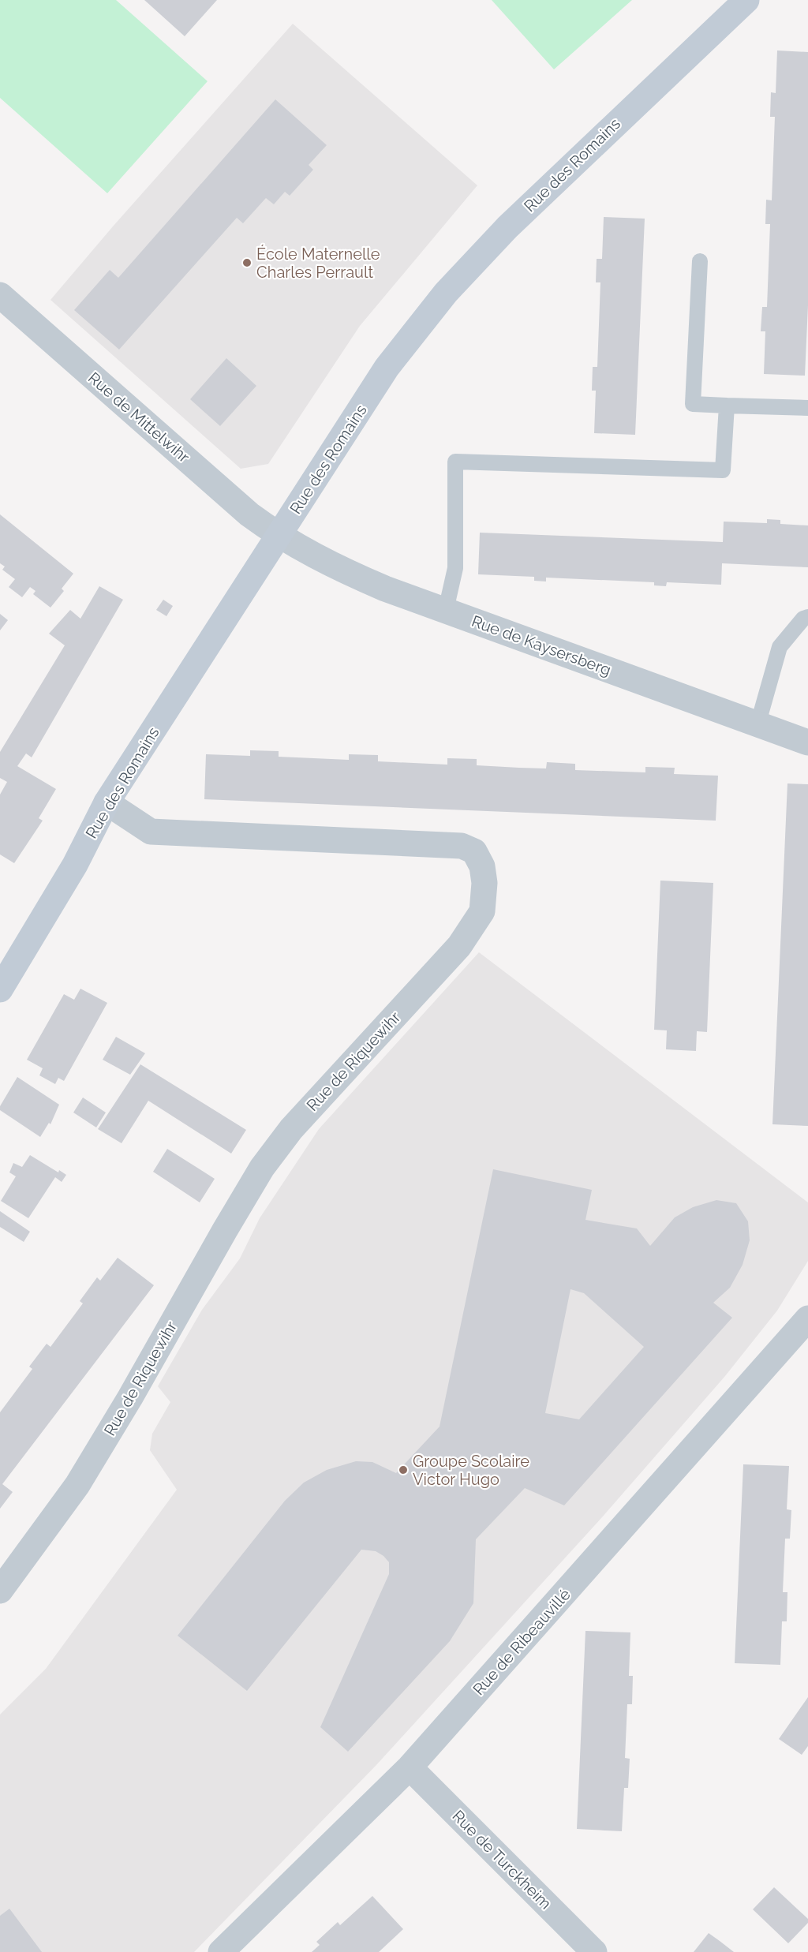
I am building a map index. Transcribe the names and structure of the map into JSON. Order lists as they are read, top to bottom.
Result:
{
  "streets": {
    "main road": ["Rue des Romains"],
    "street": [
      "Rue de Mittelwihr",
      "Rue de Kaysersberg",
      "Rue de Riquewihr",
      "Rue de Ribeauvillé",
      "Rue de Turckheim"
    ]
  },
  "crossings": [
    ["Rue des Romains", "Rue de Mittelwihr"],
    ["Rue des Romains", "Rue de Kaysersberg"],
    ["Rue des Romains", "Rue de Riquewihr"],
    ["Rue de Mittelwihr", "Rue de Kaysersberg"],
    ["Rue de Ribeauvillé", "Rue de Turckheim"]
  ],
  "places": ["École Maternelle Charles Perrault", "Groupe Scolaire Victor Hugo"]
}
